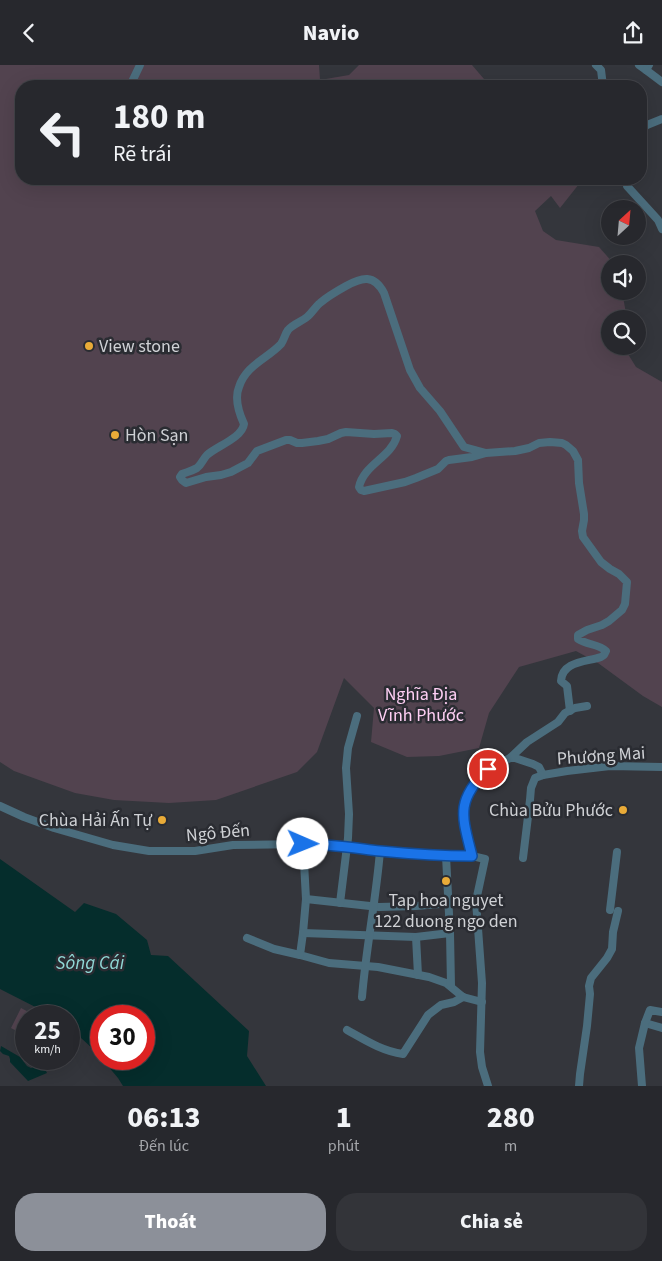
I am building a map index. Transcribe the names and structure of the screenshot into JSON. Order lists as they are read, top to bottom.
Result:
{
  "streets": {
    "street": ["Phương Mai", "Ngô Đến"]
  },
  "water": ["Sông Cái"],
  "parks": ["Nghĩa Địa Vĩnh Phước"],
  "places": [
    "View stone",
    "Hòn Sạn",
    "Chùa Bửu Phước",
    "Chùa Hải Ấn Tự",
    "Tap hoa nguyet 122 duong ngo den"
  ],
  "north": "top right",
  "page": {
    "header": "Navio",
    "turn": ["180 m", "Rẽ trái"],
    "speed": "25 km/h",
    "limit": "30",
    "eta": [
      "06:13",
      "Đến lúc",
      "1",
      "phút",
      "280",
      "m"
    ],
    "buttons": ["Thoát", "Chia sẻ"]
  }
}
